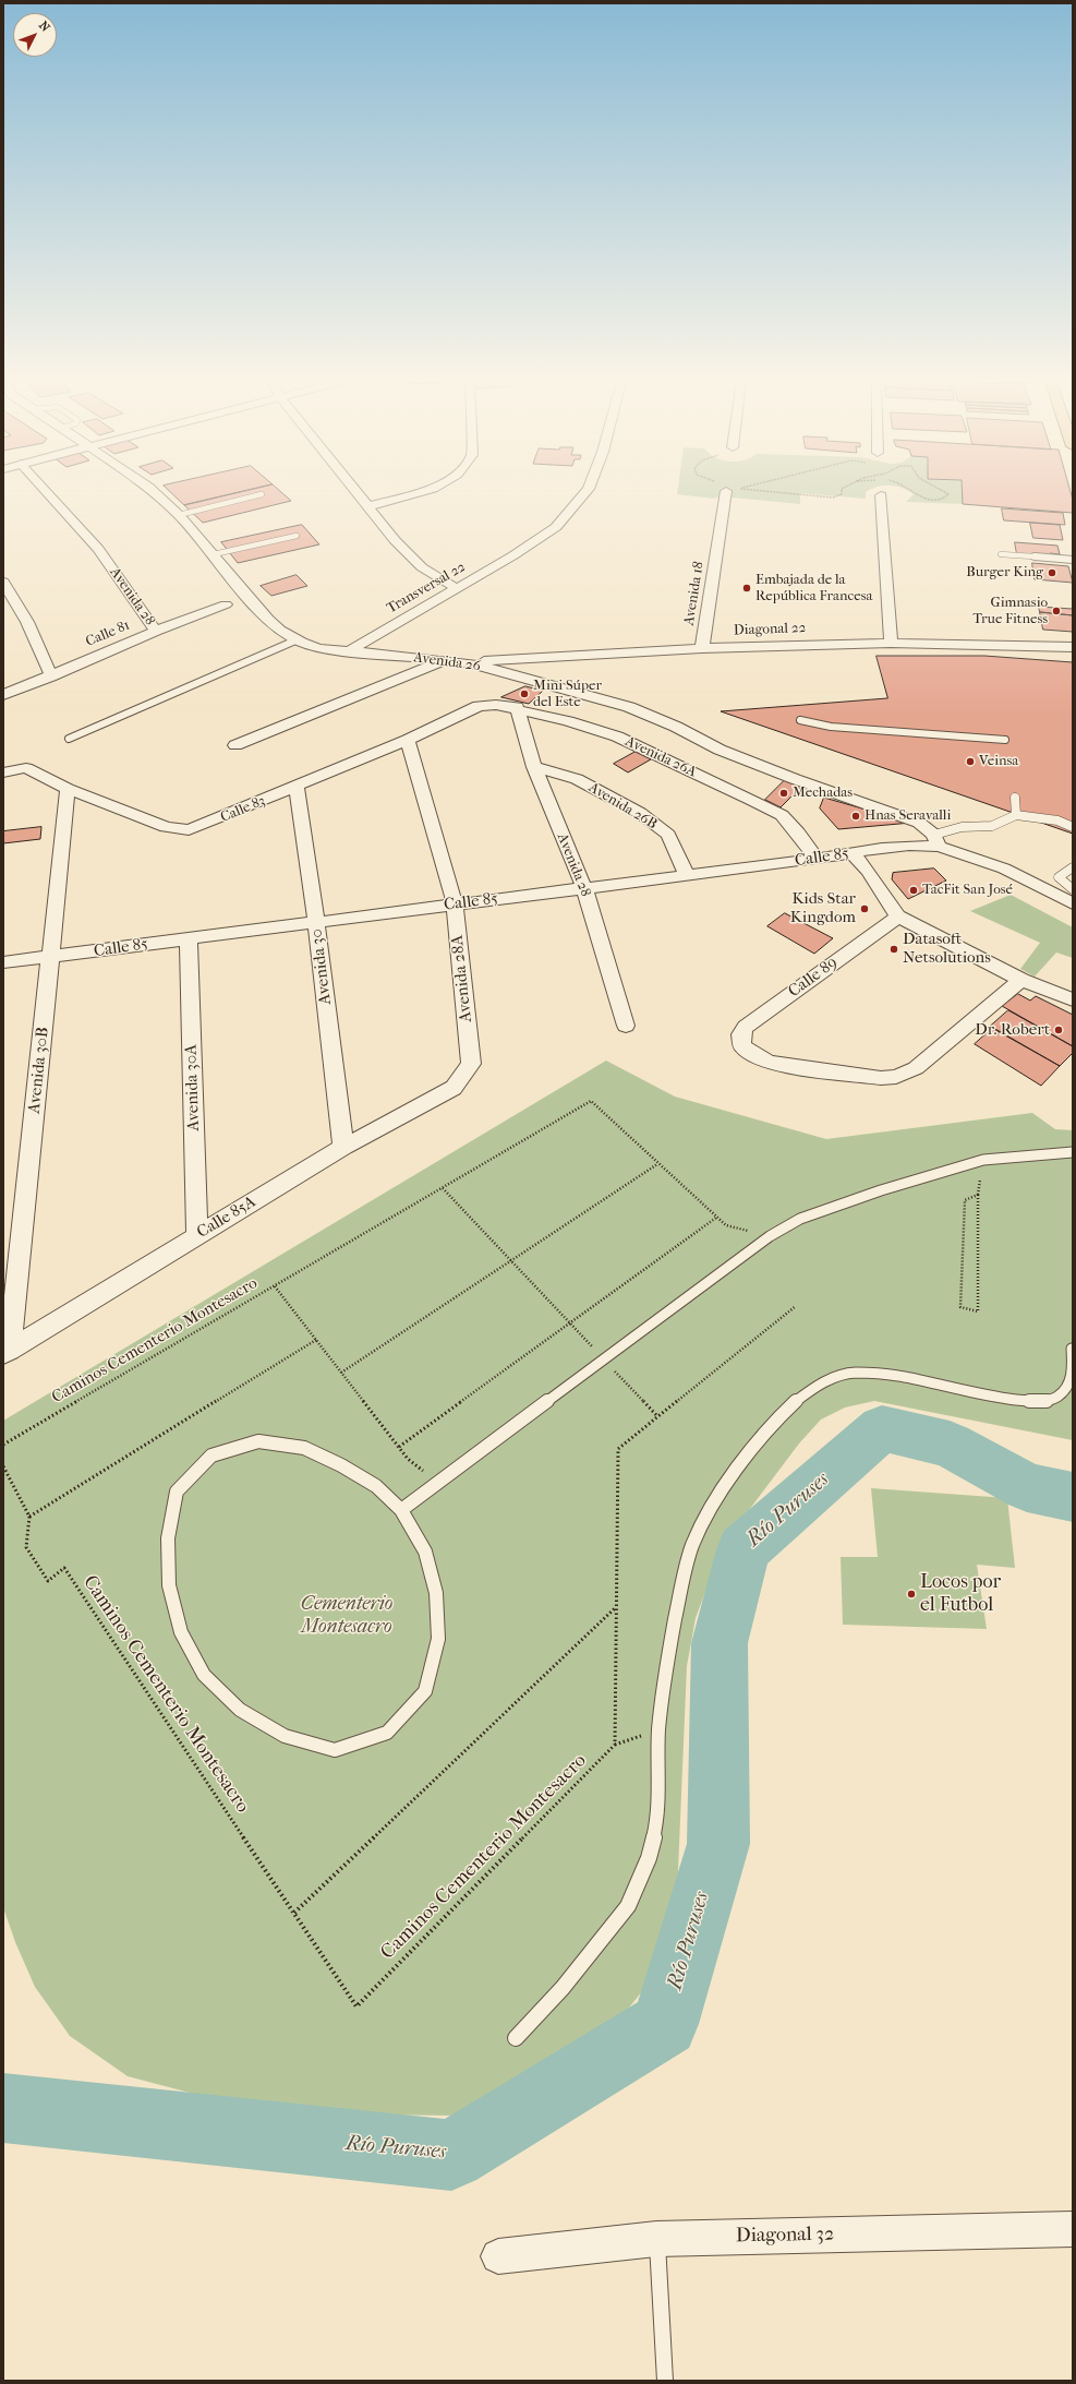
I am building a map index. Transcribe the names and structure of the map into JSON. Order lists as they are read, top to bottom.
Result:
{
  "streets": {
    "street": [
      "Transversal 22",
      "Avenida 18",
      "Avenida 28",
      "Diagonal 22",
      "Calle 81",
      "Avenida 26",
      "Avenida 26A",
      "Avenida 26B",
      "Calle 83",
      "Calle 85",
      "Avenida 30",
      "Calle 89",
      "Avenida 28A",
      "Avenida 30B",
      "Avenida 30A",
      "Calle 85A",
      "Diagonal 32"
    ],
    "path": ["Caminos Cementerio Montesacro"]
  },
  "crossings": [
    ["Transversal 22", "Avenida 26"],
    ["Avenida 18", "Diagonal 22"],
    ["Avenida 28", "Calle 81"],
    ["Avenida 28", "Avenida 26A"],
    ["Avenida 28", "Avenida 26B"],
    ["Avenida 28", "Calle 85"],
    ["Diagonal 22", "Avenida 26"],
    ["Avenida 26", "Calle 85"],
    ["Avenida 26A", "Calle 83"],
    ["Avenida 26A", "Calle 85"],
    ["Avenida 26B", "Calle 85"],
    ["Calle 83", "Avenida 30"],
    ["Calle 83", "Avenida 28A"],
    ["Calle 83", "Avenida 30B"],
    ["Calle 85", "Avenida 30"],
    ["Calle 85", "Avenida 28A"],
    ["Calle 85", "Avenida 30B"],
    ["Calle 85", "Avenida 30A"],
    ["Avenida 30", "Calle 85A"],
    ["Avenida 28A", "Calle 85A"],
    ["Avenida 30B", "Calle 85A"],
    ["Avenida 30A", "Calle 85A"]
  ],
  "water": ["Río Puruses"],
  "parks": ["Cementerio Montesacro"],
  "places": [
    "Burger King",
    "Embajada de la República Francesa",
    "Gimnasio True Fitness",
    "Mini Súper del Este",
    "Veinsa",
    "Mechadas",
    "Hnas Seravalli",
    "TacFit San José",
    "Kids Star Kingdom",
    "Datasoft Netsolutions",
    "Dr. Robert",
    "Locos por el Futbol"
  ],
  "north": "top right"
}
